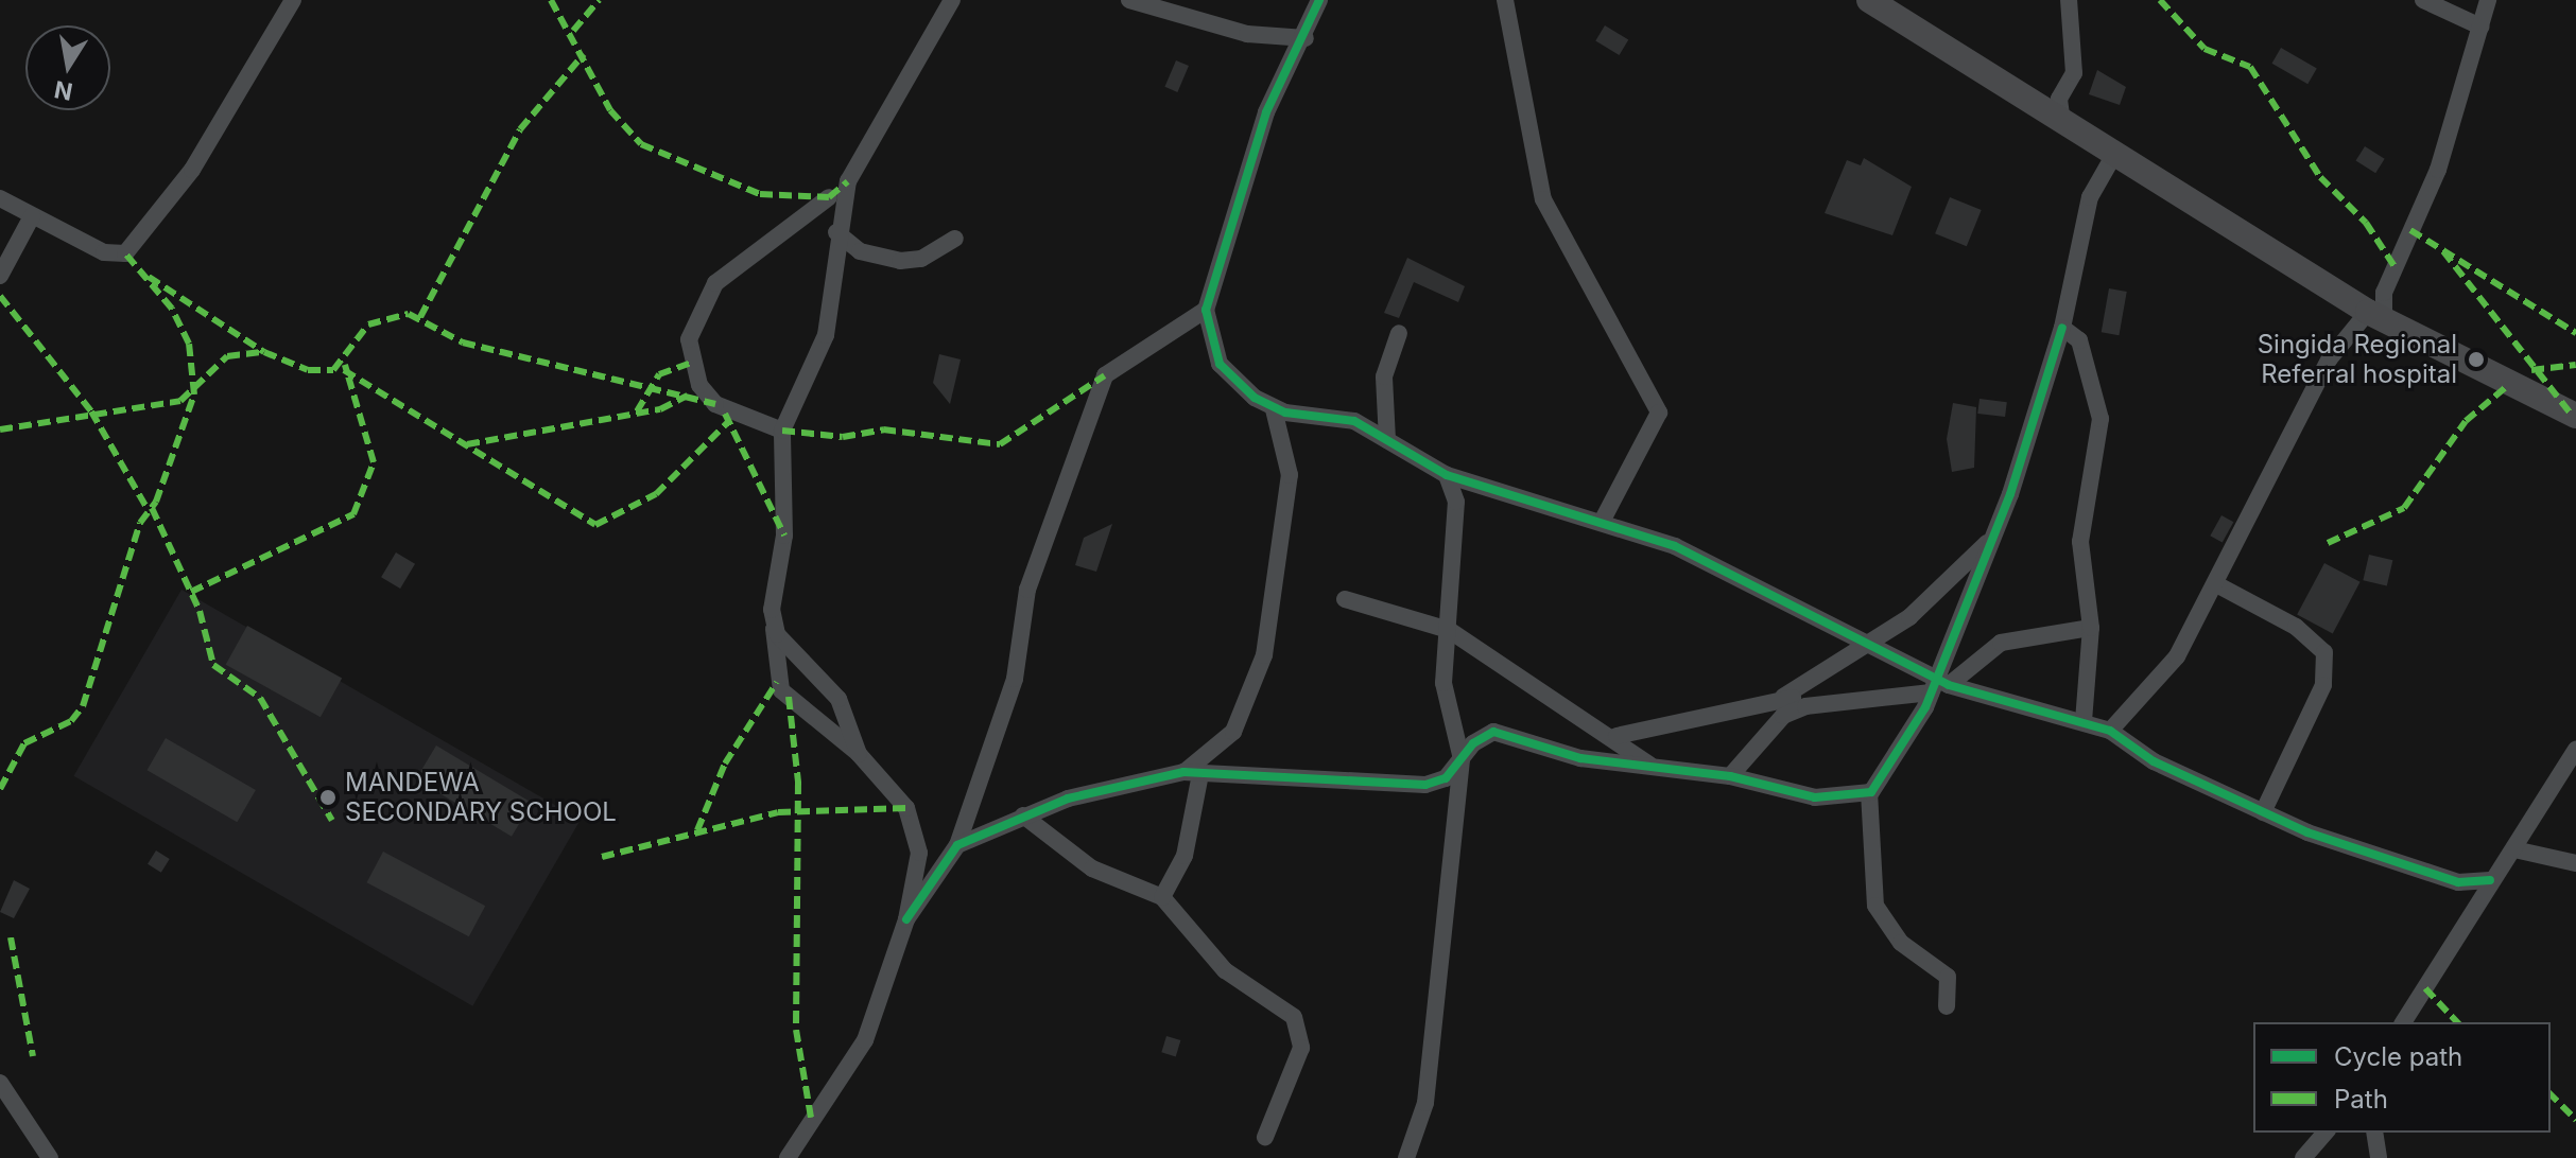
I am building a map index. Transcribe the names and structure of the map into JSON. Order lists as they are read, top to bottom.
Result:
{
  "places": ["Singida Regional Referral hospital", "MANDEWA SECONDARY SCHOOL"],
  "legend": ["Cycle path", "Path"],
  "north": "bottom"
}
